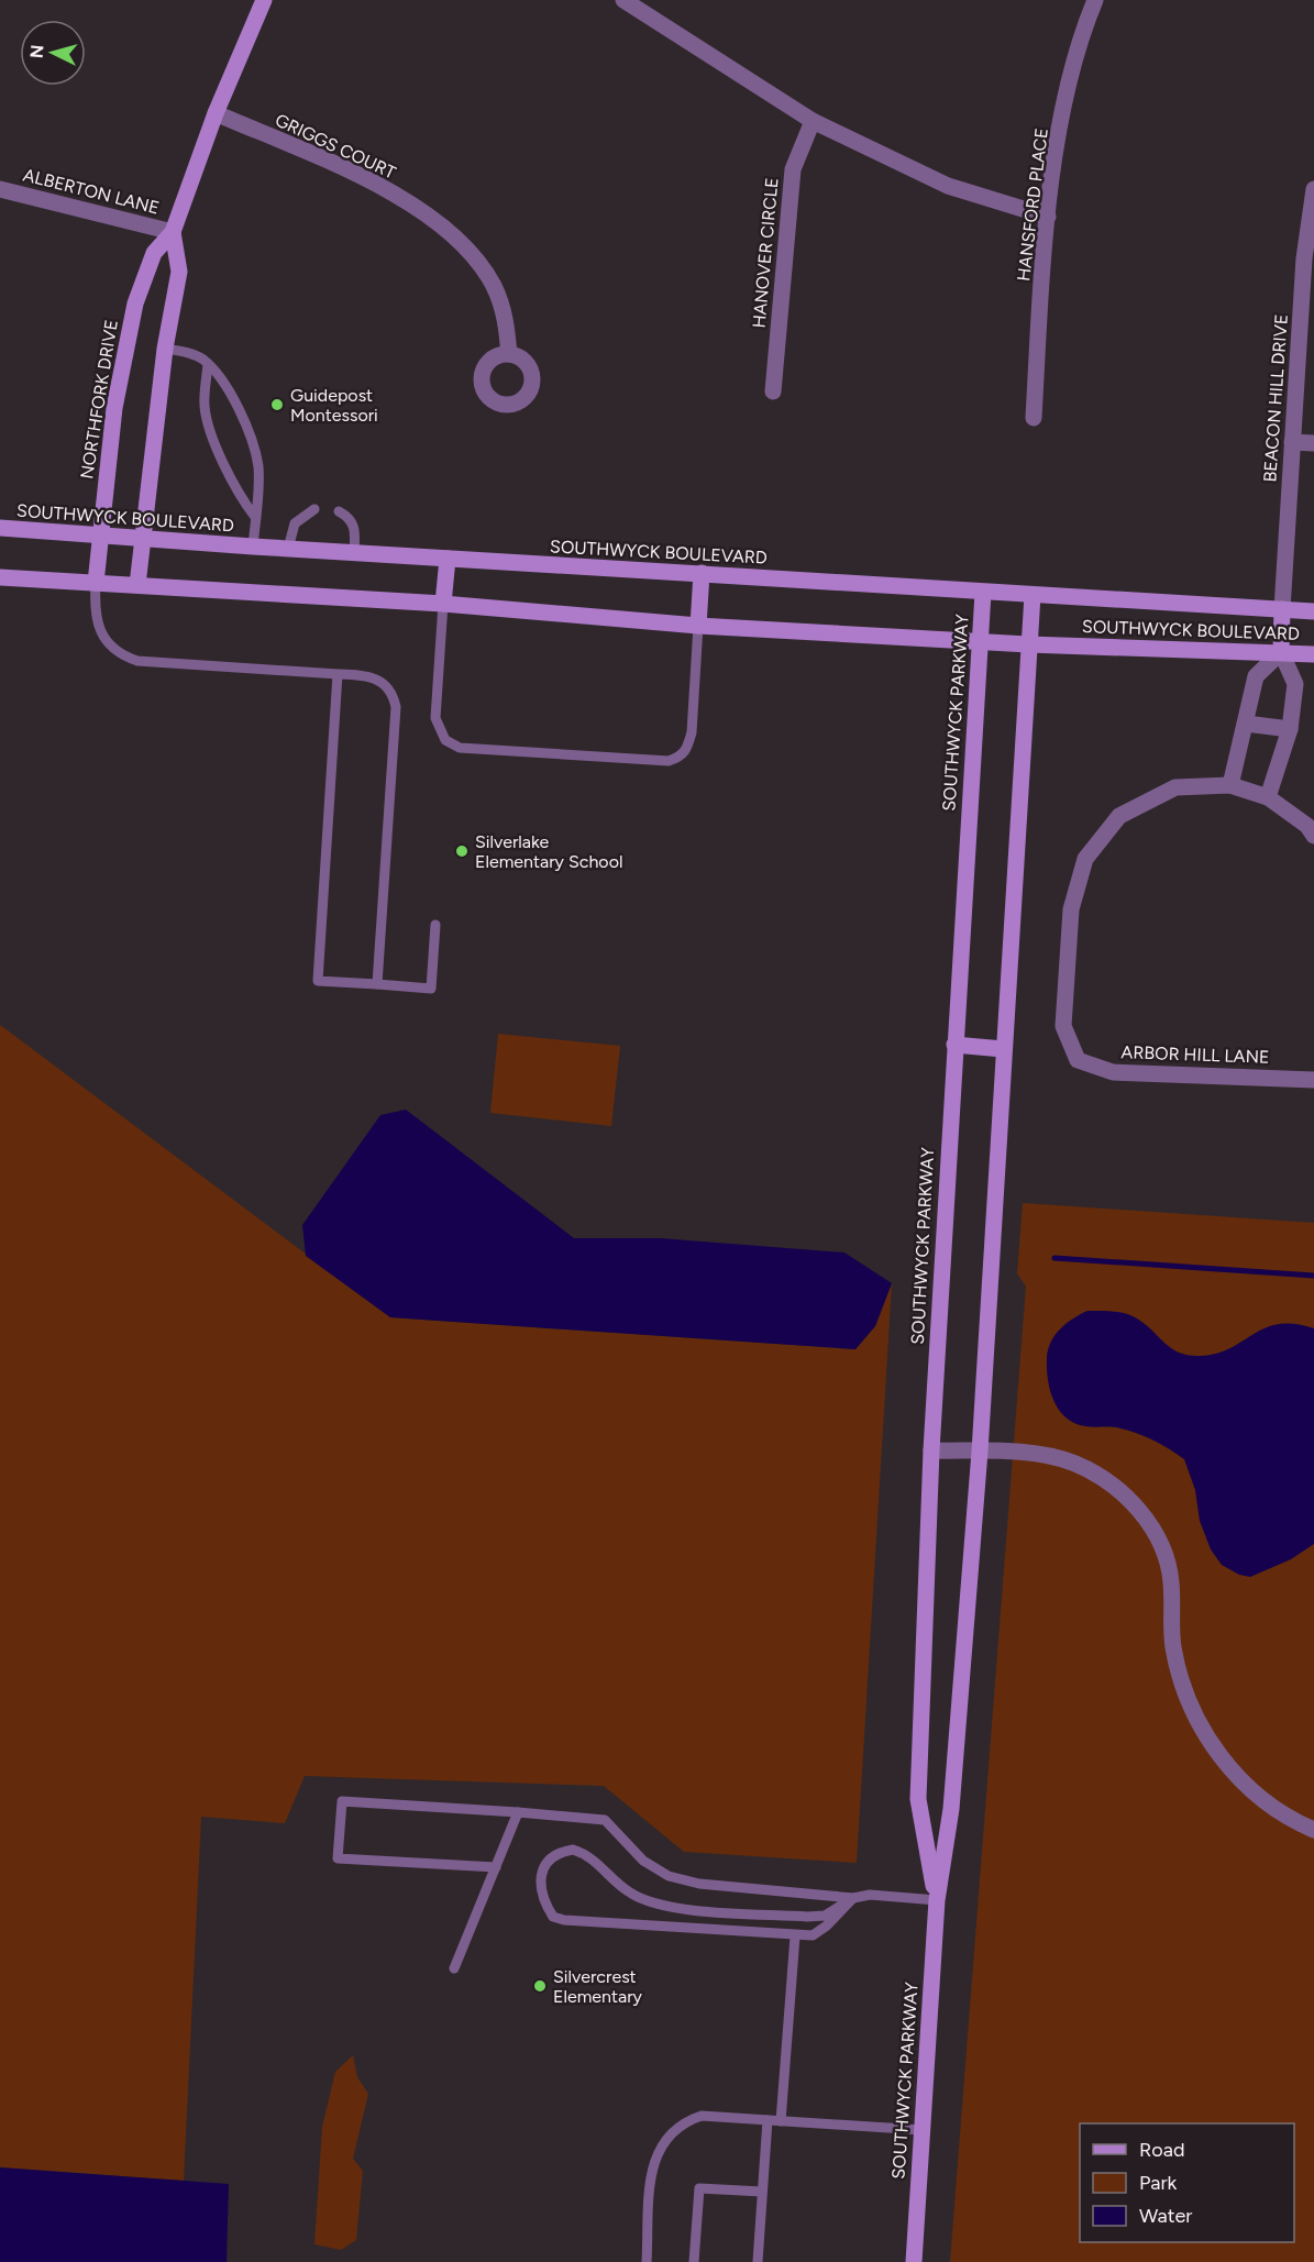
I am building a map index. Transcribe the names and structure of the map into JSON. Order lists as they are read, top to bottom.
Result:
{
  "streets": {
    "street": [
      "GRIGGS COURT",
      "ALBERTON LANE",
      "HANSFORD PLACE",
      "HANOVER CIRCLE",
      "BEACON HILL DRIVE",
      "NORTHFORK DRIVE",
      "SOUTHWYCK BOULEVARD",
      "SOUTHWYCK PARKWAY",
      "ARBOR HILL LANE"
    ]
  },
  "crossings": [
    ["GRIGGS COURT", "NORTHFORK DRIVE"],
    ["ALBERTON LANE", "NORTHFORK DRIVE"],
    ["BEACON HILL DRIVE", "SOUTHWYCK BOULEVARD"],
    ["NORTHFORK DRIVE", "SOUTHWYCK BOULEVARD"],
    ["SOUTHWYCK BOULEVARD", "SOUTHWYCK PARKWAY"]
  ],
  "places": ["Guidepost Montessori", "Silverlake Elementary School", "Silvercrest Elementary"],
  "legend": ["Road", "Park", "Water"],
  "north": "left"
}
